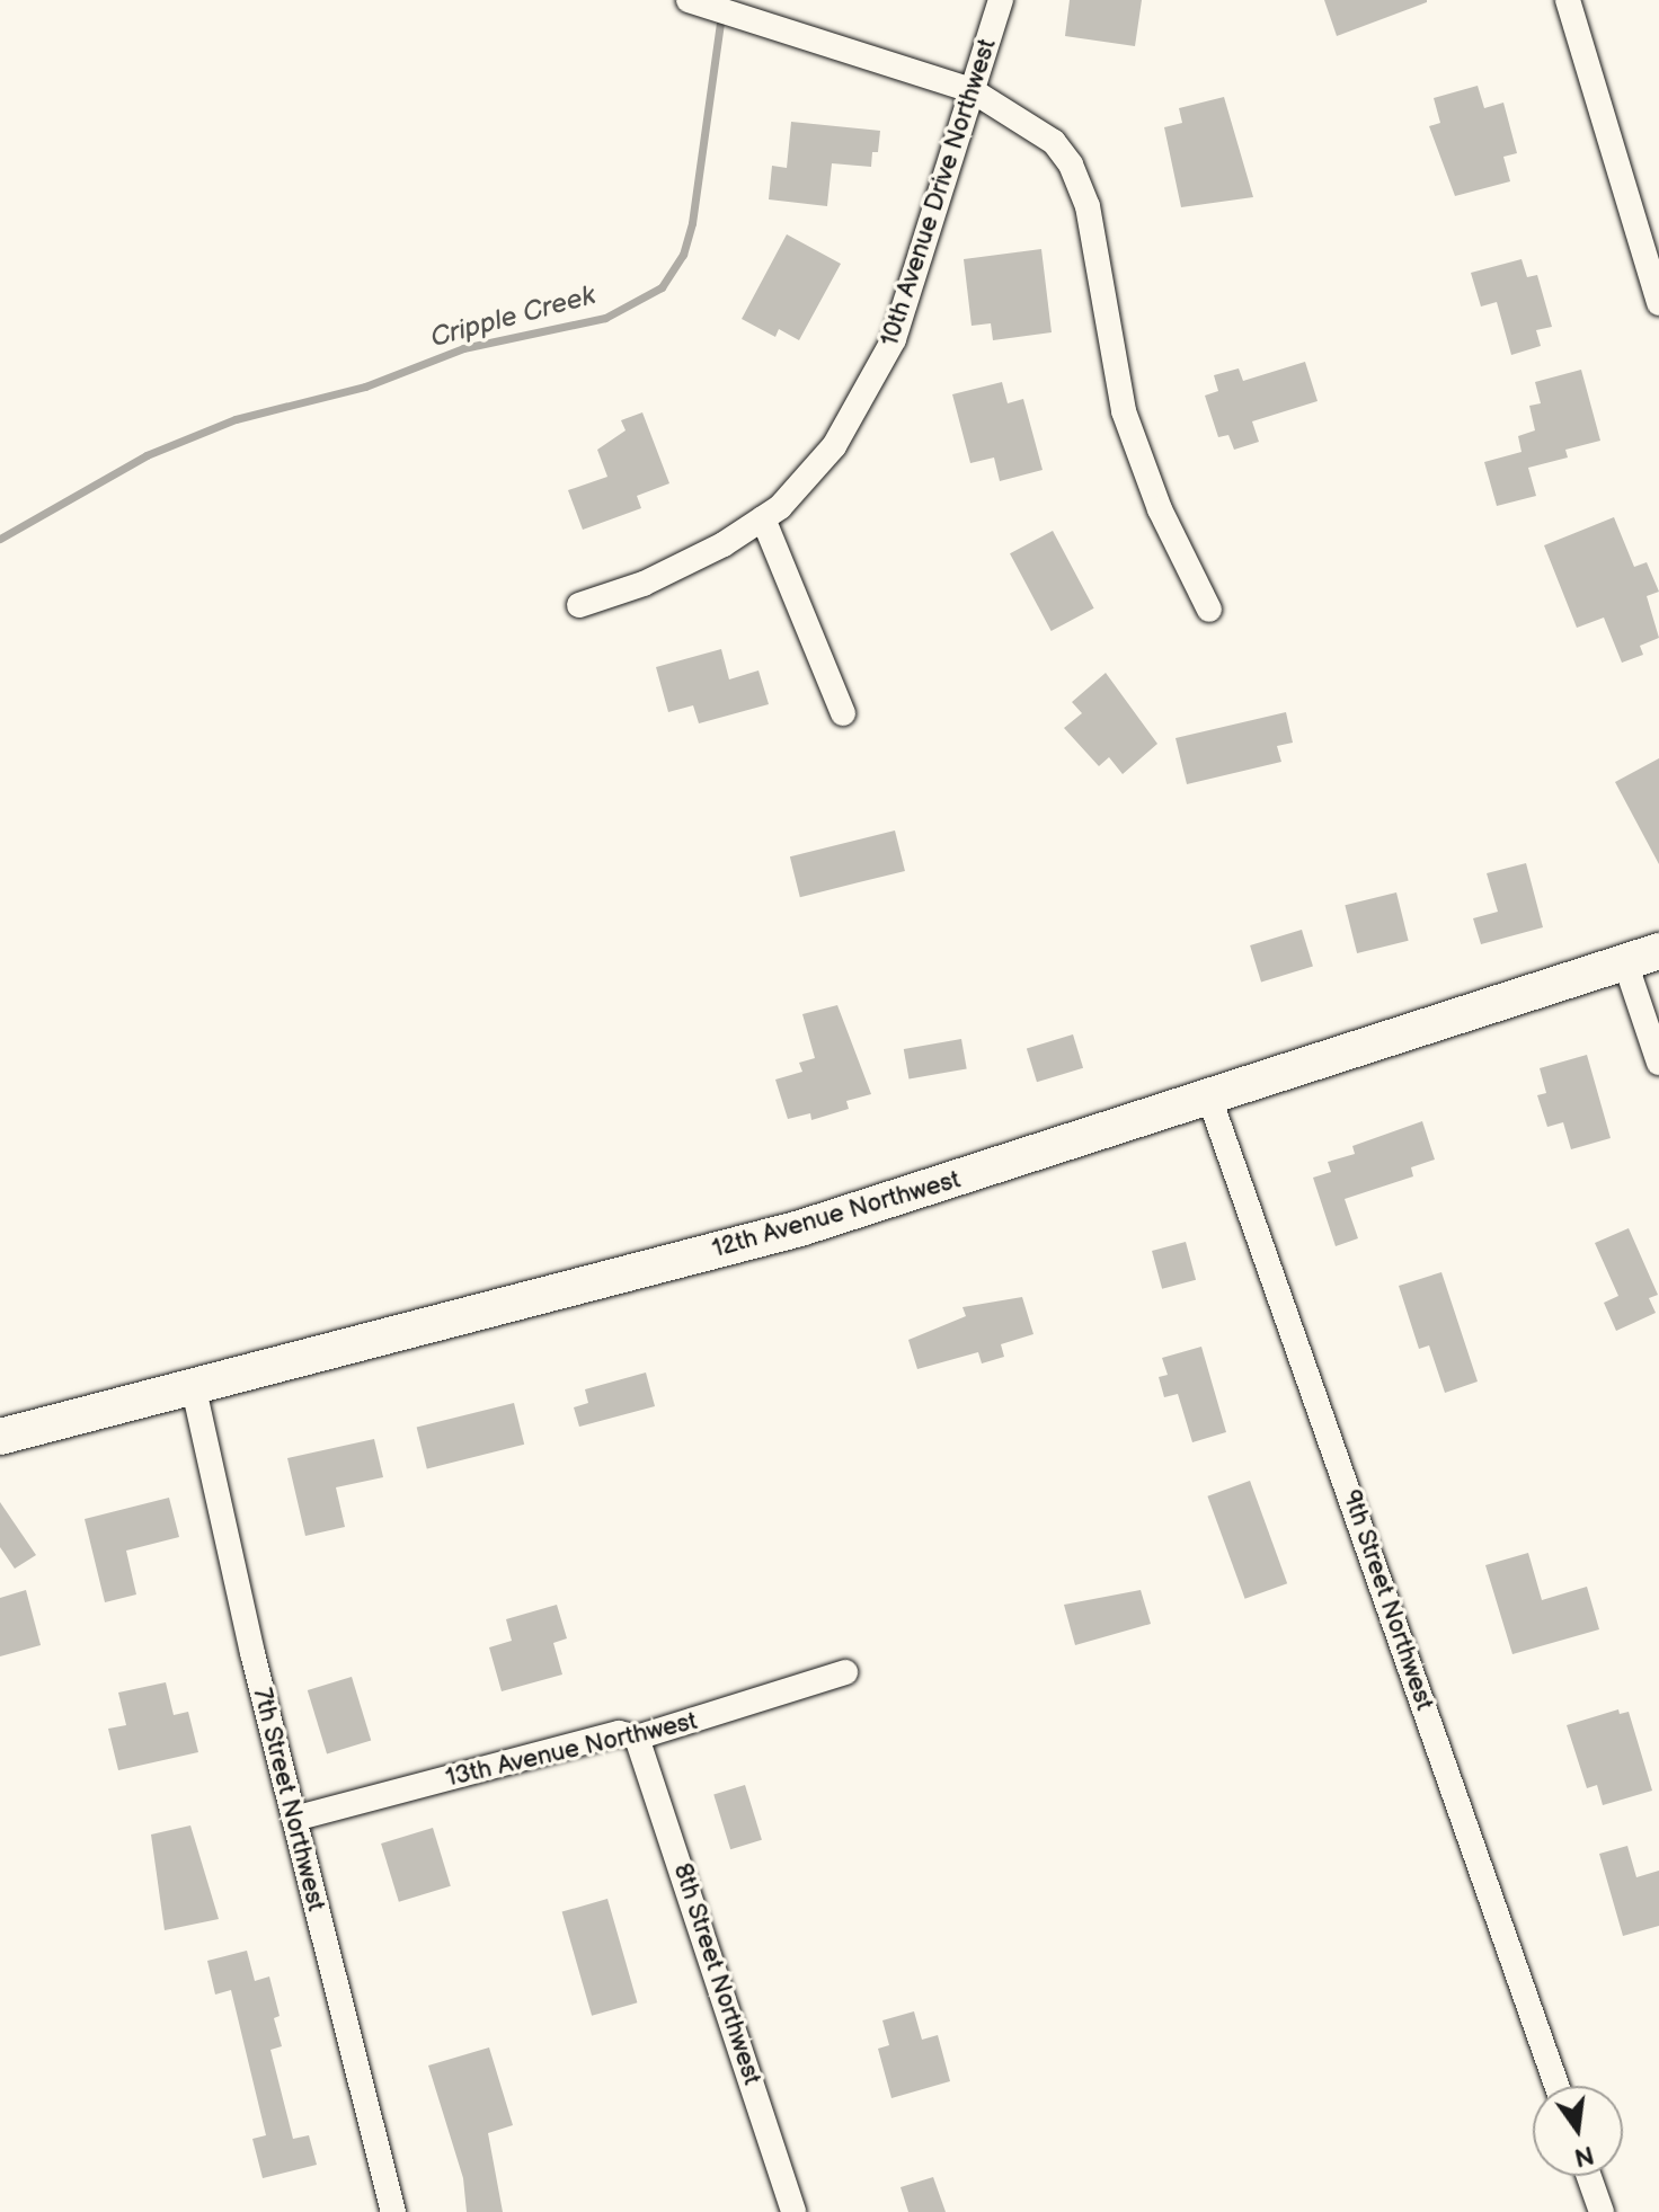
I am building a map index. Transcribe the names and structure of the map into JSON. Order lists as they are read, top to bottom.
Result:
{
  "streets": {
    "main road": ["12th Avenue Northwest"],
    "street": [
      "10th Avenue Drive Northwest",
      "9th Street Northwest",
      "13th Avenue Northwest",
      "7th Street Northwest",
      "8th Street Northwest"
    ]
  },
  "crossings": [
    ["12th Avenue Northwest", "9th Street Northwest"],
    ["12th Avenue Northwest", "7th Street Northwest"],
    ["13th Avenue Northwest", "7th Street Northwest"],
    ["13th Avenue Northwest", "8th Street Northwest"]
  ],
  "water": ["Cripple Creek"],
  "north": "bottom"
}
